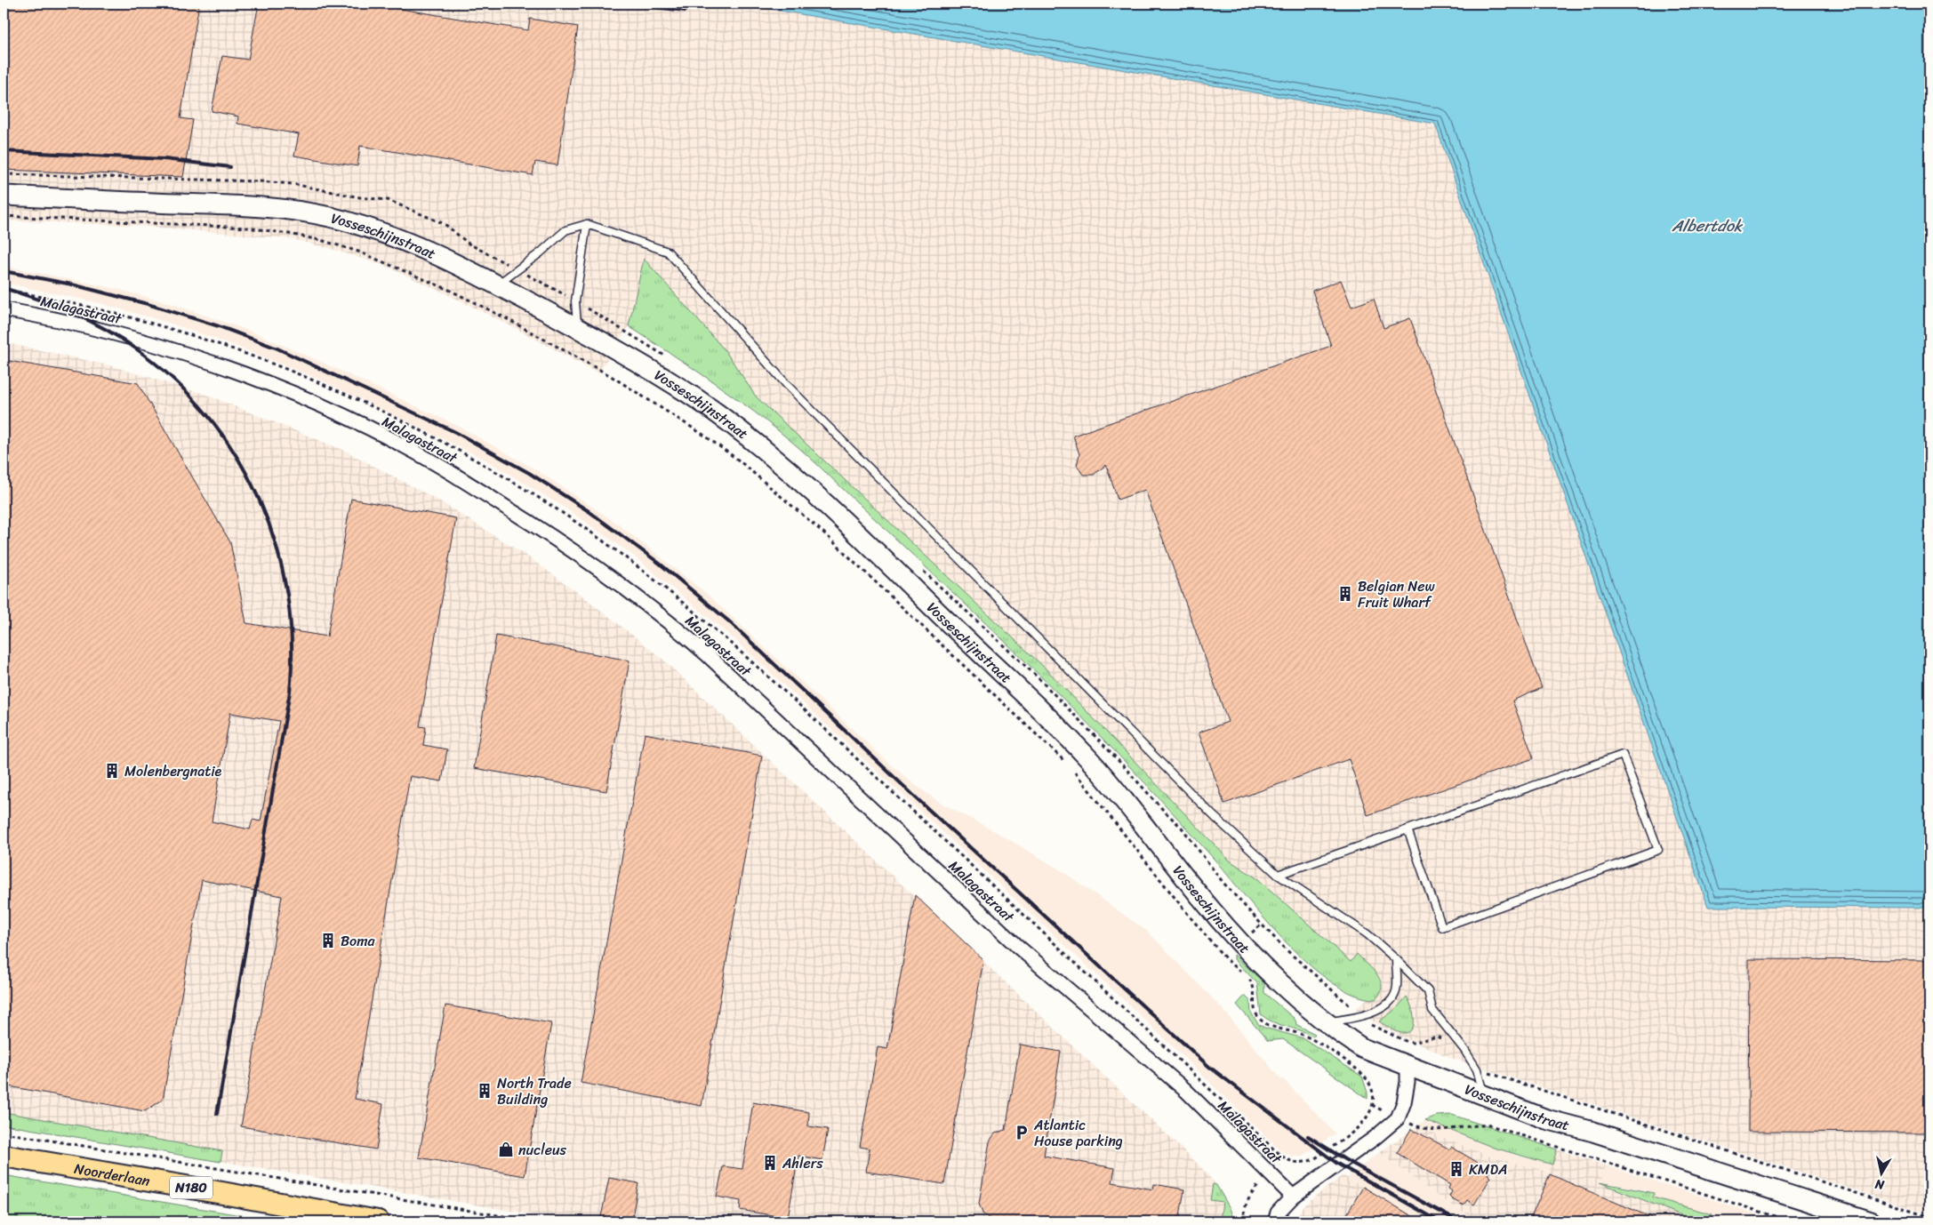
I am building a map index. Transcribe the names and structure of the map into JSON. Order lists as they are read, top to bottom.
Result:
{
  "streets": {
    "main road": ["Noorderlaan", "N180"],
    "street": ["Vosseschijnstraat", "Malagastraat"]
  },
  "water": ["Albertdok"],
  "places": {
    "building": [
      "Belgian New Fruit Wharf",
      "Molenbergnatie",
      "Boma",
      "North Trade Building",
      "Ahlers",
      "KMDA"
    ],
    "parking": ["Atlantic House parking"],
    "shop": ["nucleus"]
  },
  "north": "bottom"
}
